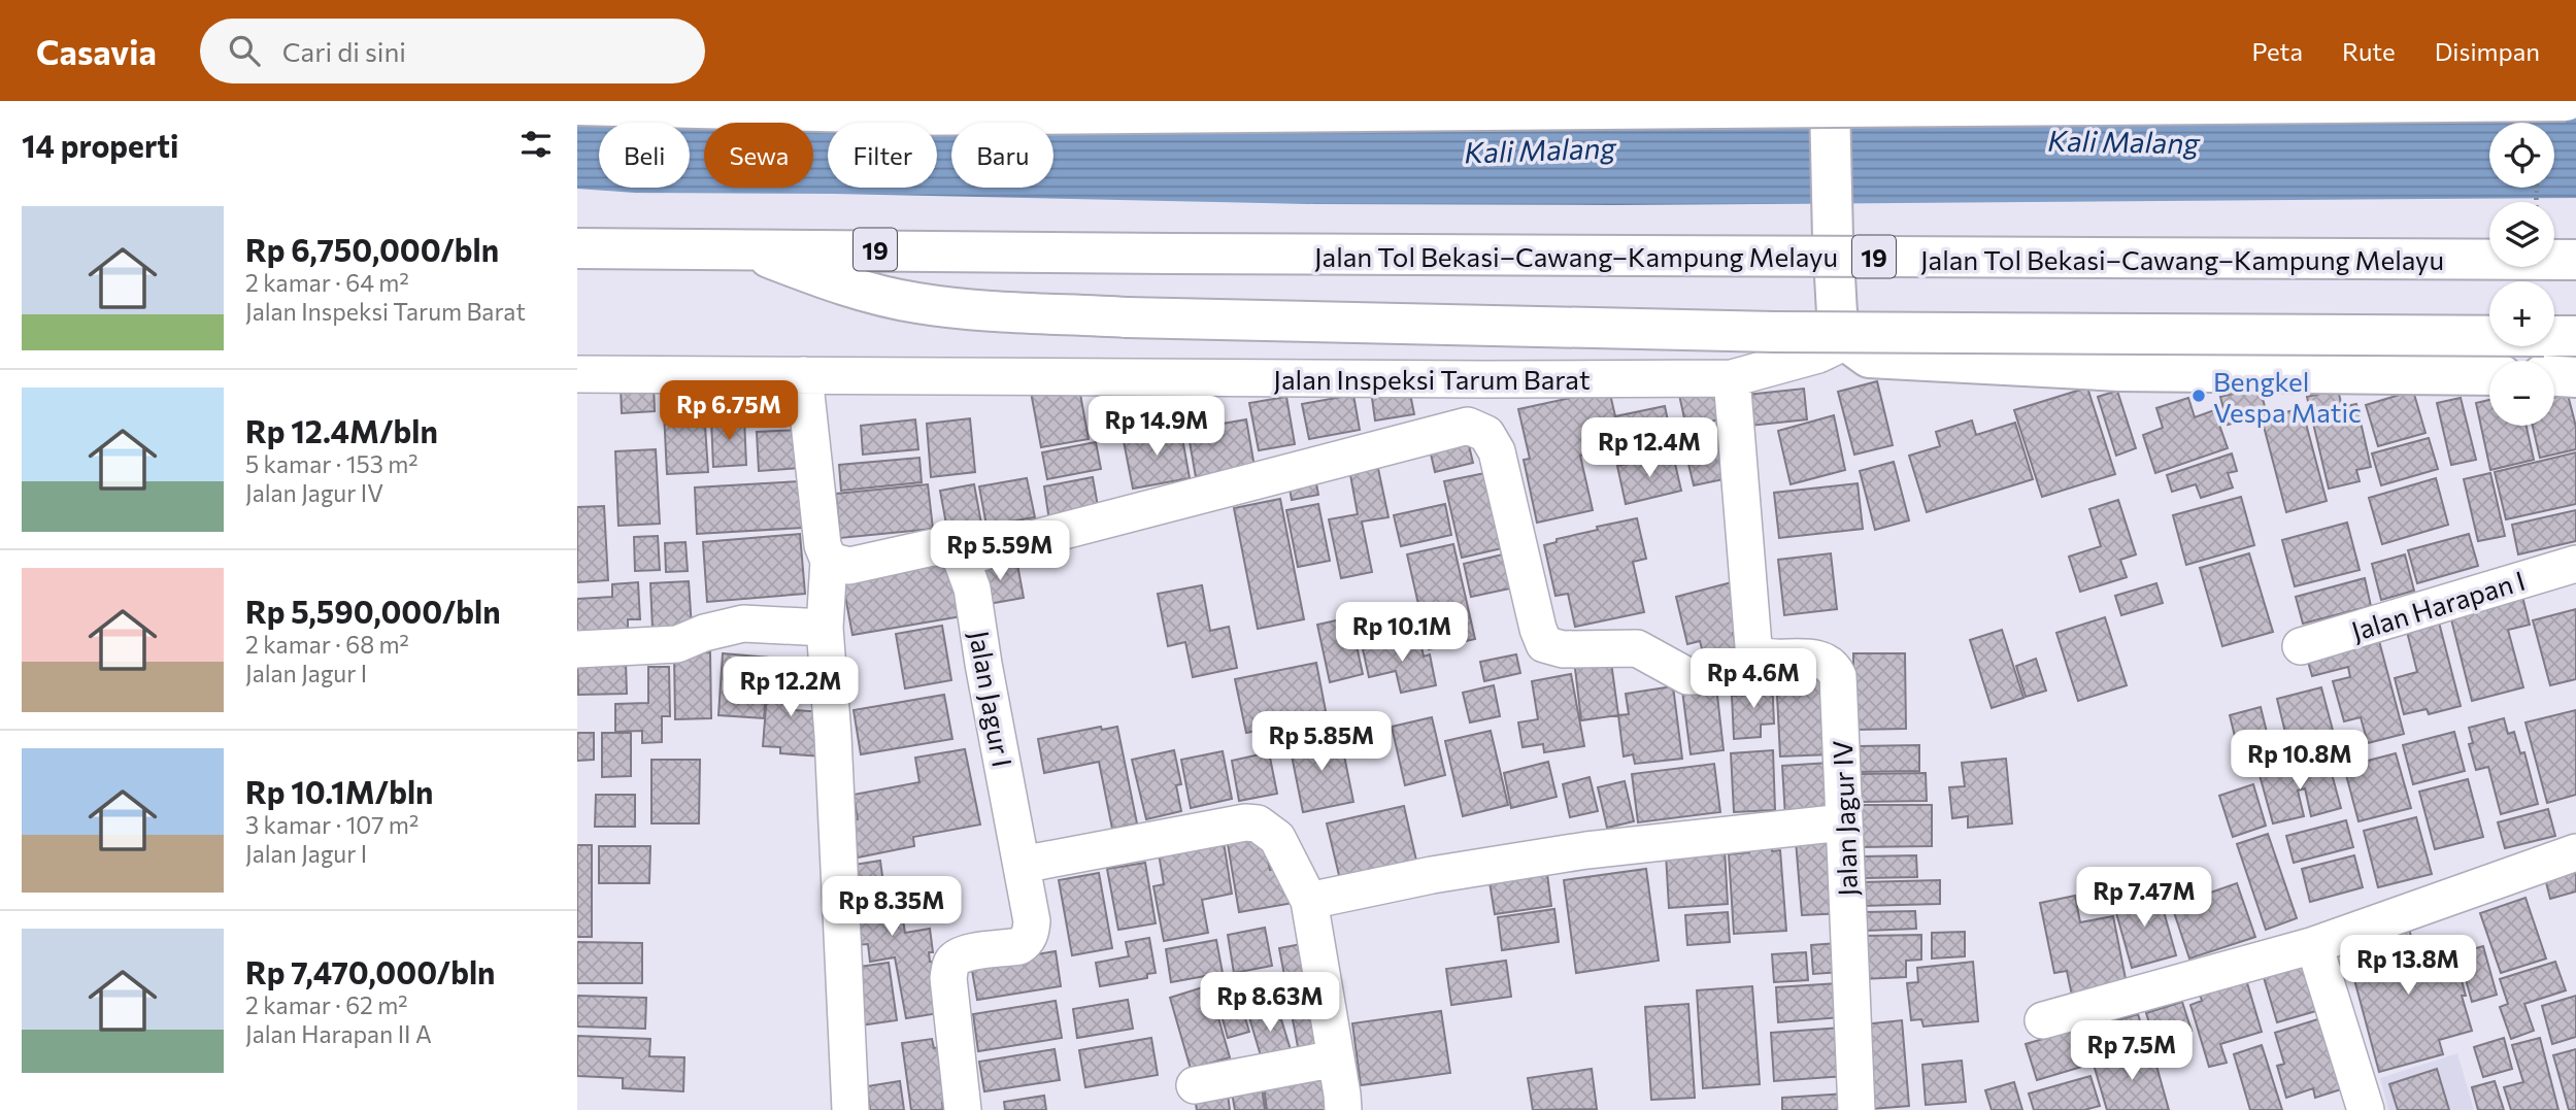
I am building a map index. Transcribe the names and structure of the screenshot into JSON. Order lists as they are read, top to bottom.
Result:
{
  "streets": {
    "main road": ["19", "Jalan Tol Bekasi–Cawang–Kampung Melayu"],
    "street": [
      "Jalan Inspeksi Tarum Barat",
      "Jalan Harapan I",
      "Jalan Jagur I",
      "Jalan Jagur IV"
    ]
  },
  "water": ["Kali Malang"],
  "places": ["Bengkel Vespa Matic"],
  "page": {
    "header": "Casavia",
    "search": "Cari di sini",
    "nav": ["Peta", "Rute", "Disimpan"],
    "heading": "14 properti",
    "map_buttons": ["+", "−"],
    "chip": [
      "Beli",
      "Sewa",
      "Filter",
      "Baru"
    ],
    "list": [
      {
        "name": "Rp 6,750,000/bln",
        "note": "2 kamar · 64 m² · Jalan Inspeksi Tarum Barat"
      },
      {
        "name": "Rp 12.4M/bln",
        "note": "5 kamar · 153 m² · Jalan Jagur IV"
      },
      {
        "name": "Rp 5,590,000/bln",
        "note": "2 kamar · 68 m² · Jalan Jagur I"
      },
      {
        "name": "Rp 10.1M/bln",
        "note": "3 kamar · 107 m² · Jalan Jagur I"
      },
      {
        "name": "Rp 7,470,000/bln",
        "note": "2 kamar · 62 m² · Jalan Harapan II A"
      }
    ],
    "price": [
      "Rp 6.75M",
      "Rp 14.9M",
      "Rp 12.4M",
      "Rp 5.59M",
      "Rp 10.1M",
      "Rp 4.6M",
      "Rp 12.2M",
      "Rp 5.85M",
      "Rp 10.8M",
      "Rp 7.47M",
      "Rp 8.35M",
      "Rp 13.8M",
      "Rp 8.63M",
      "Rp 7.5M"
    ]
  }
}
